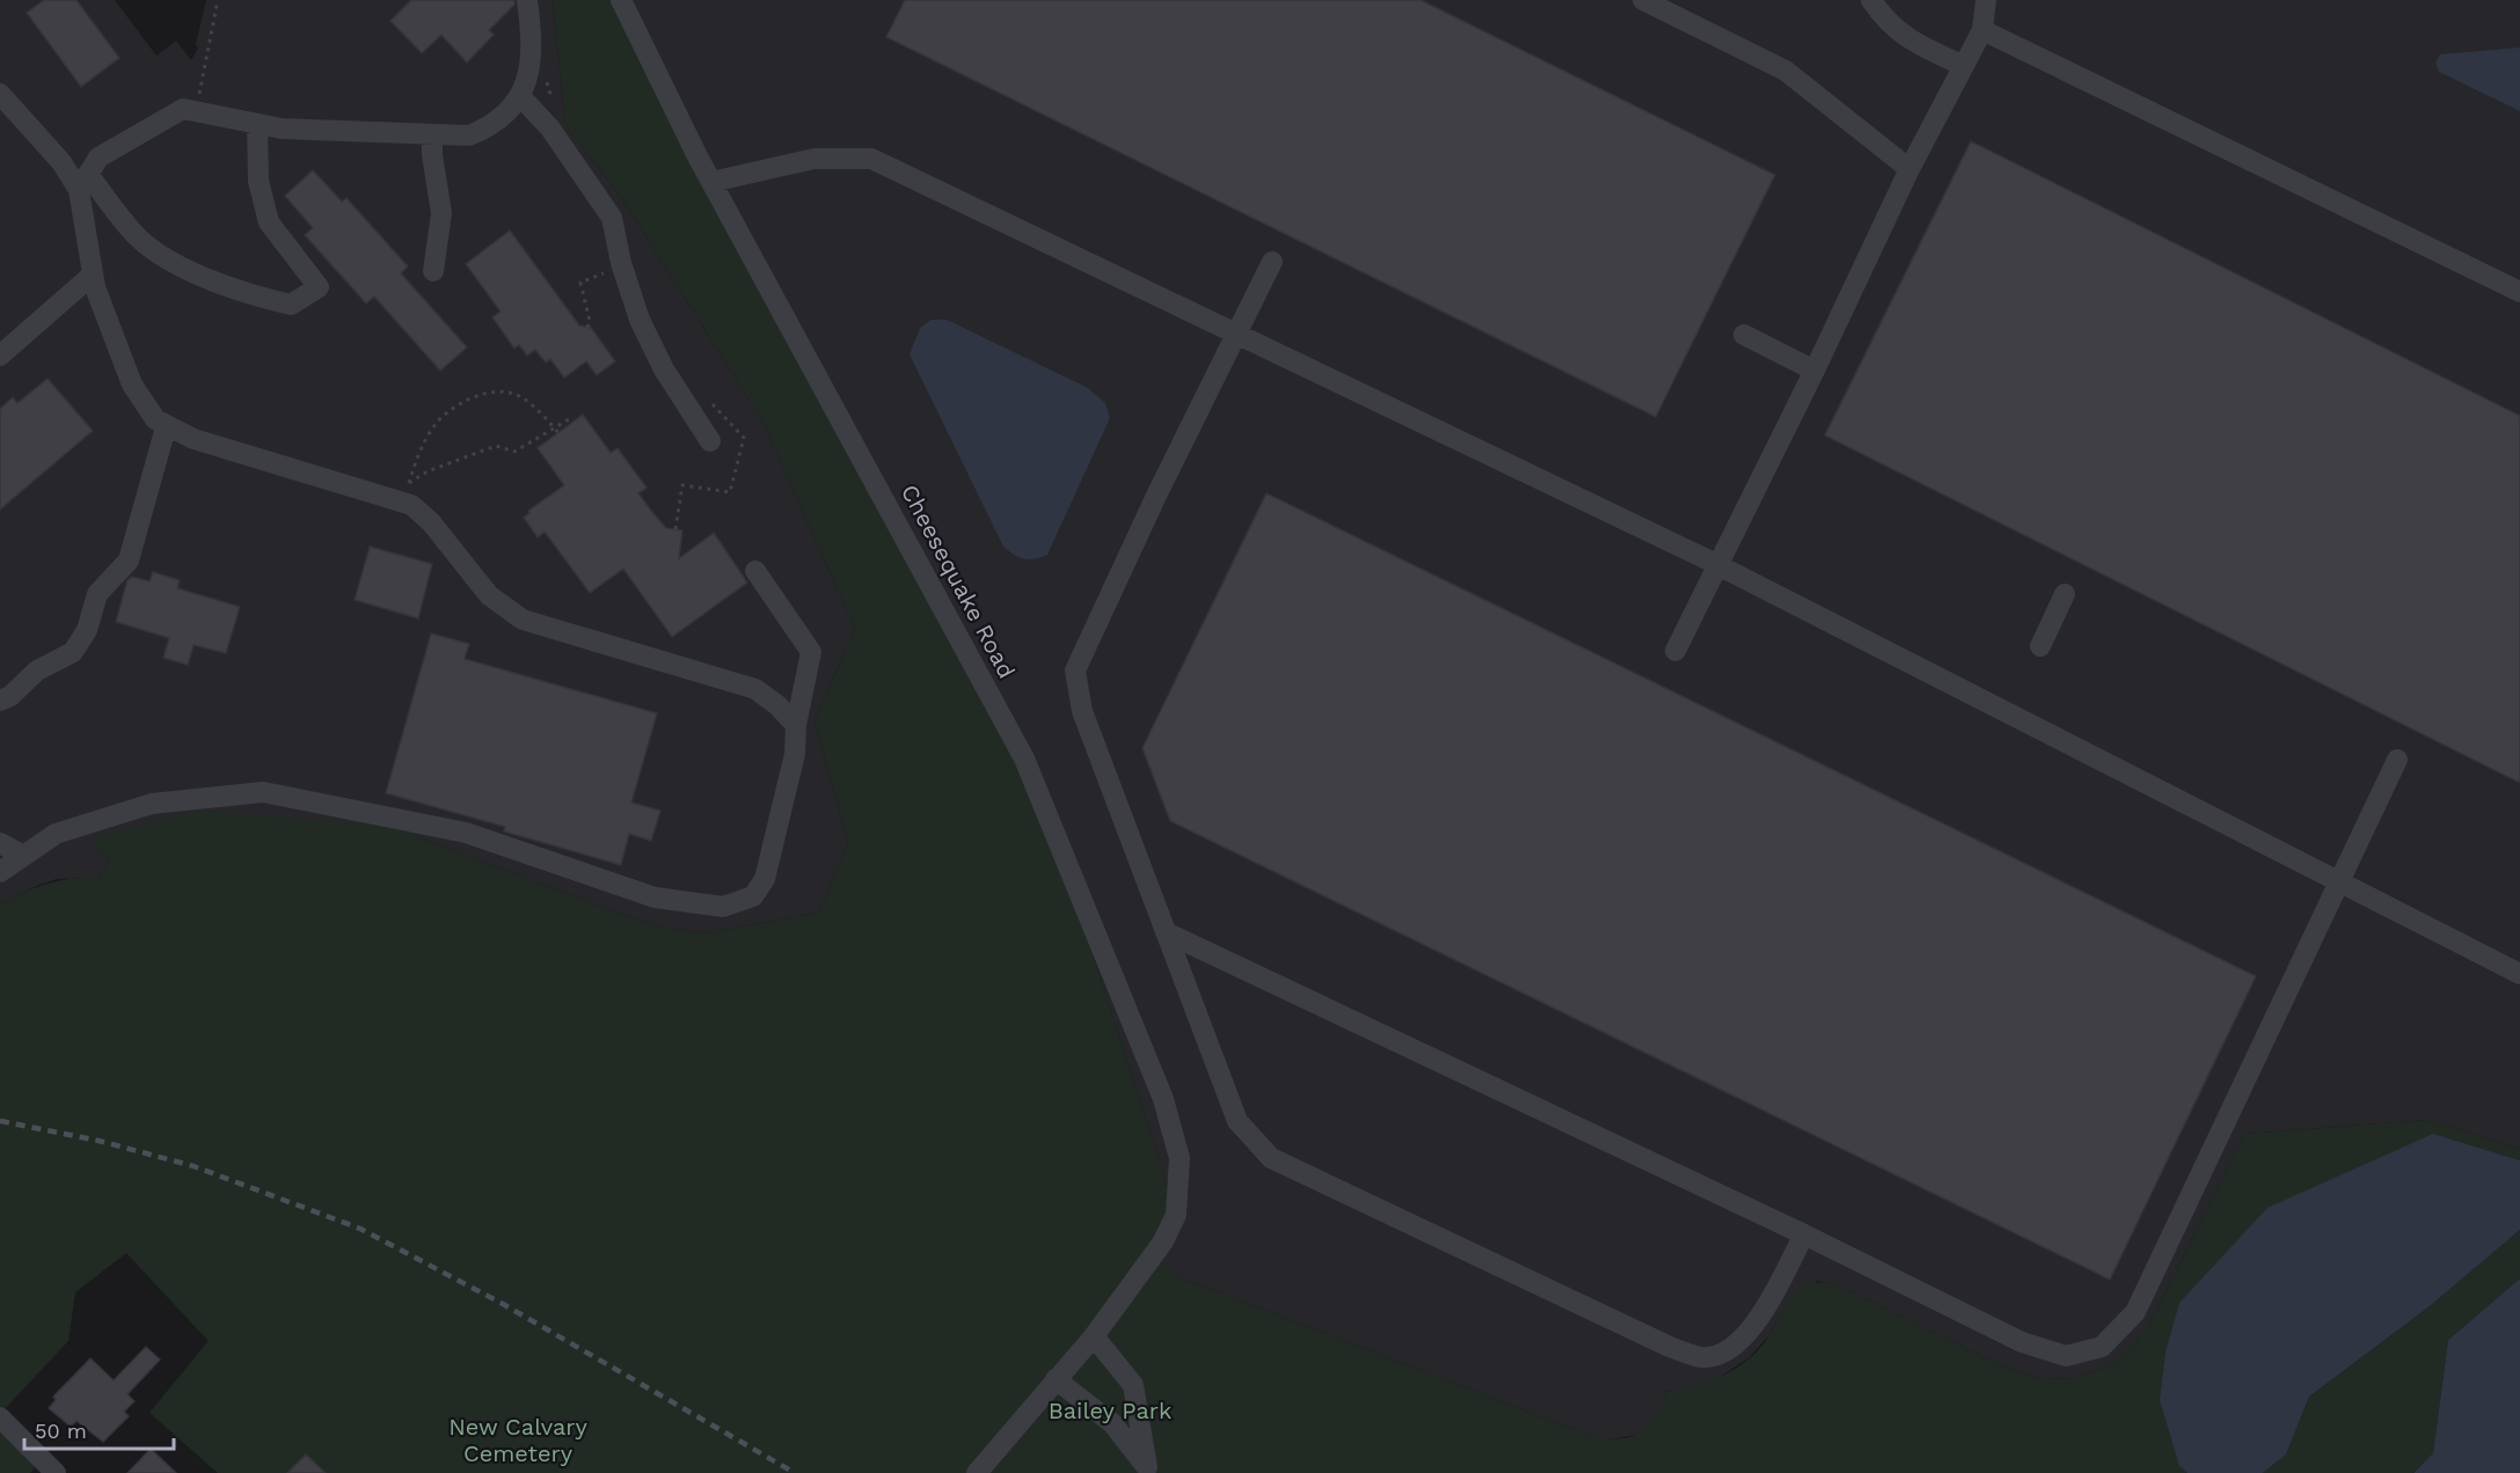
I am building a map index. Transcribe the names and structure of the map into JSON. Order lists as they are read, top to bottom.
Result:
{
  "streets": {
    "street": ["Cheesequake Road"]
  },
  "parks": ["Bailey Park", "New Calvary Cemetery"],
  "scale_bar": "50 m"
}
